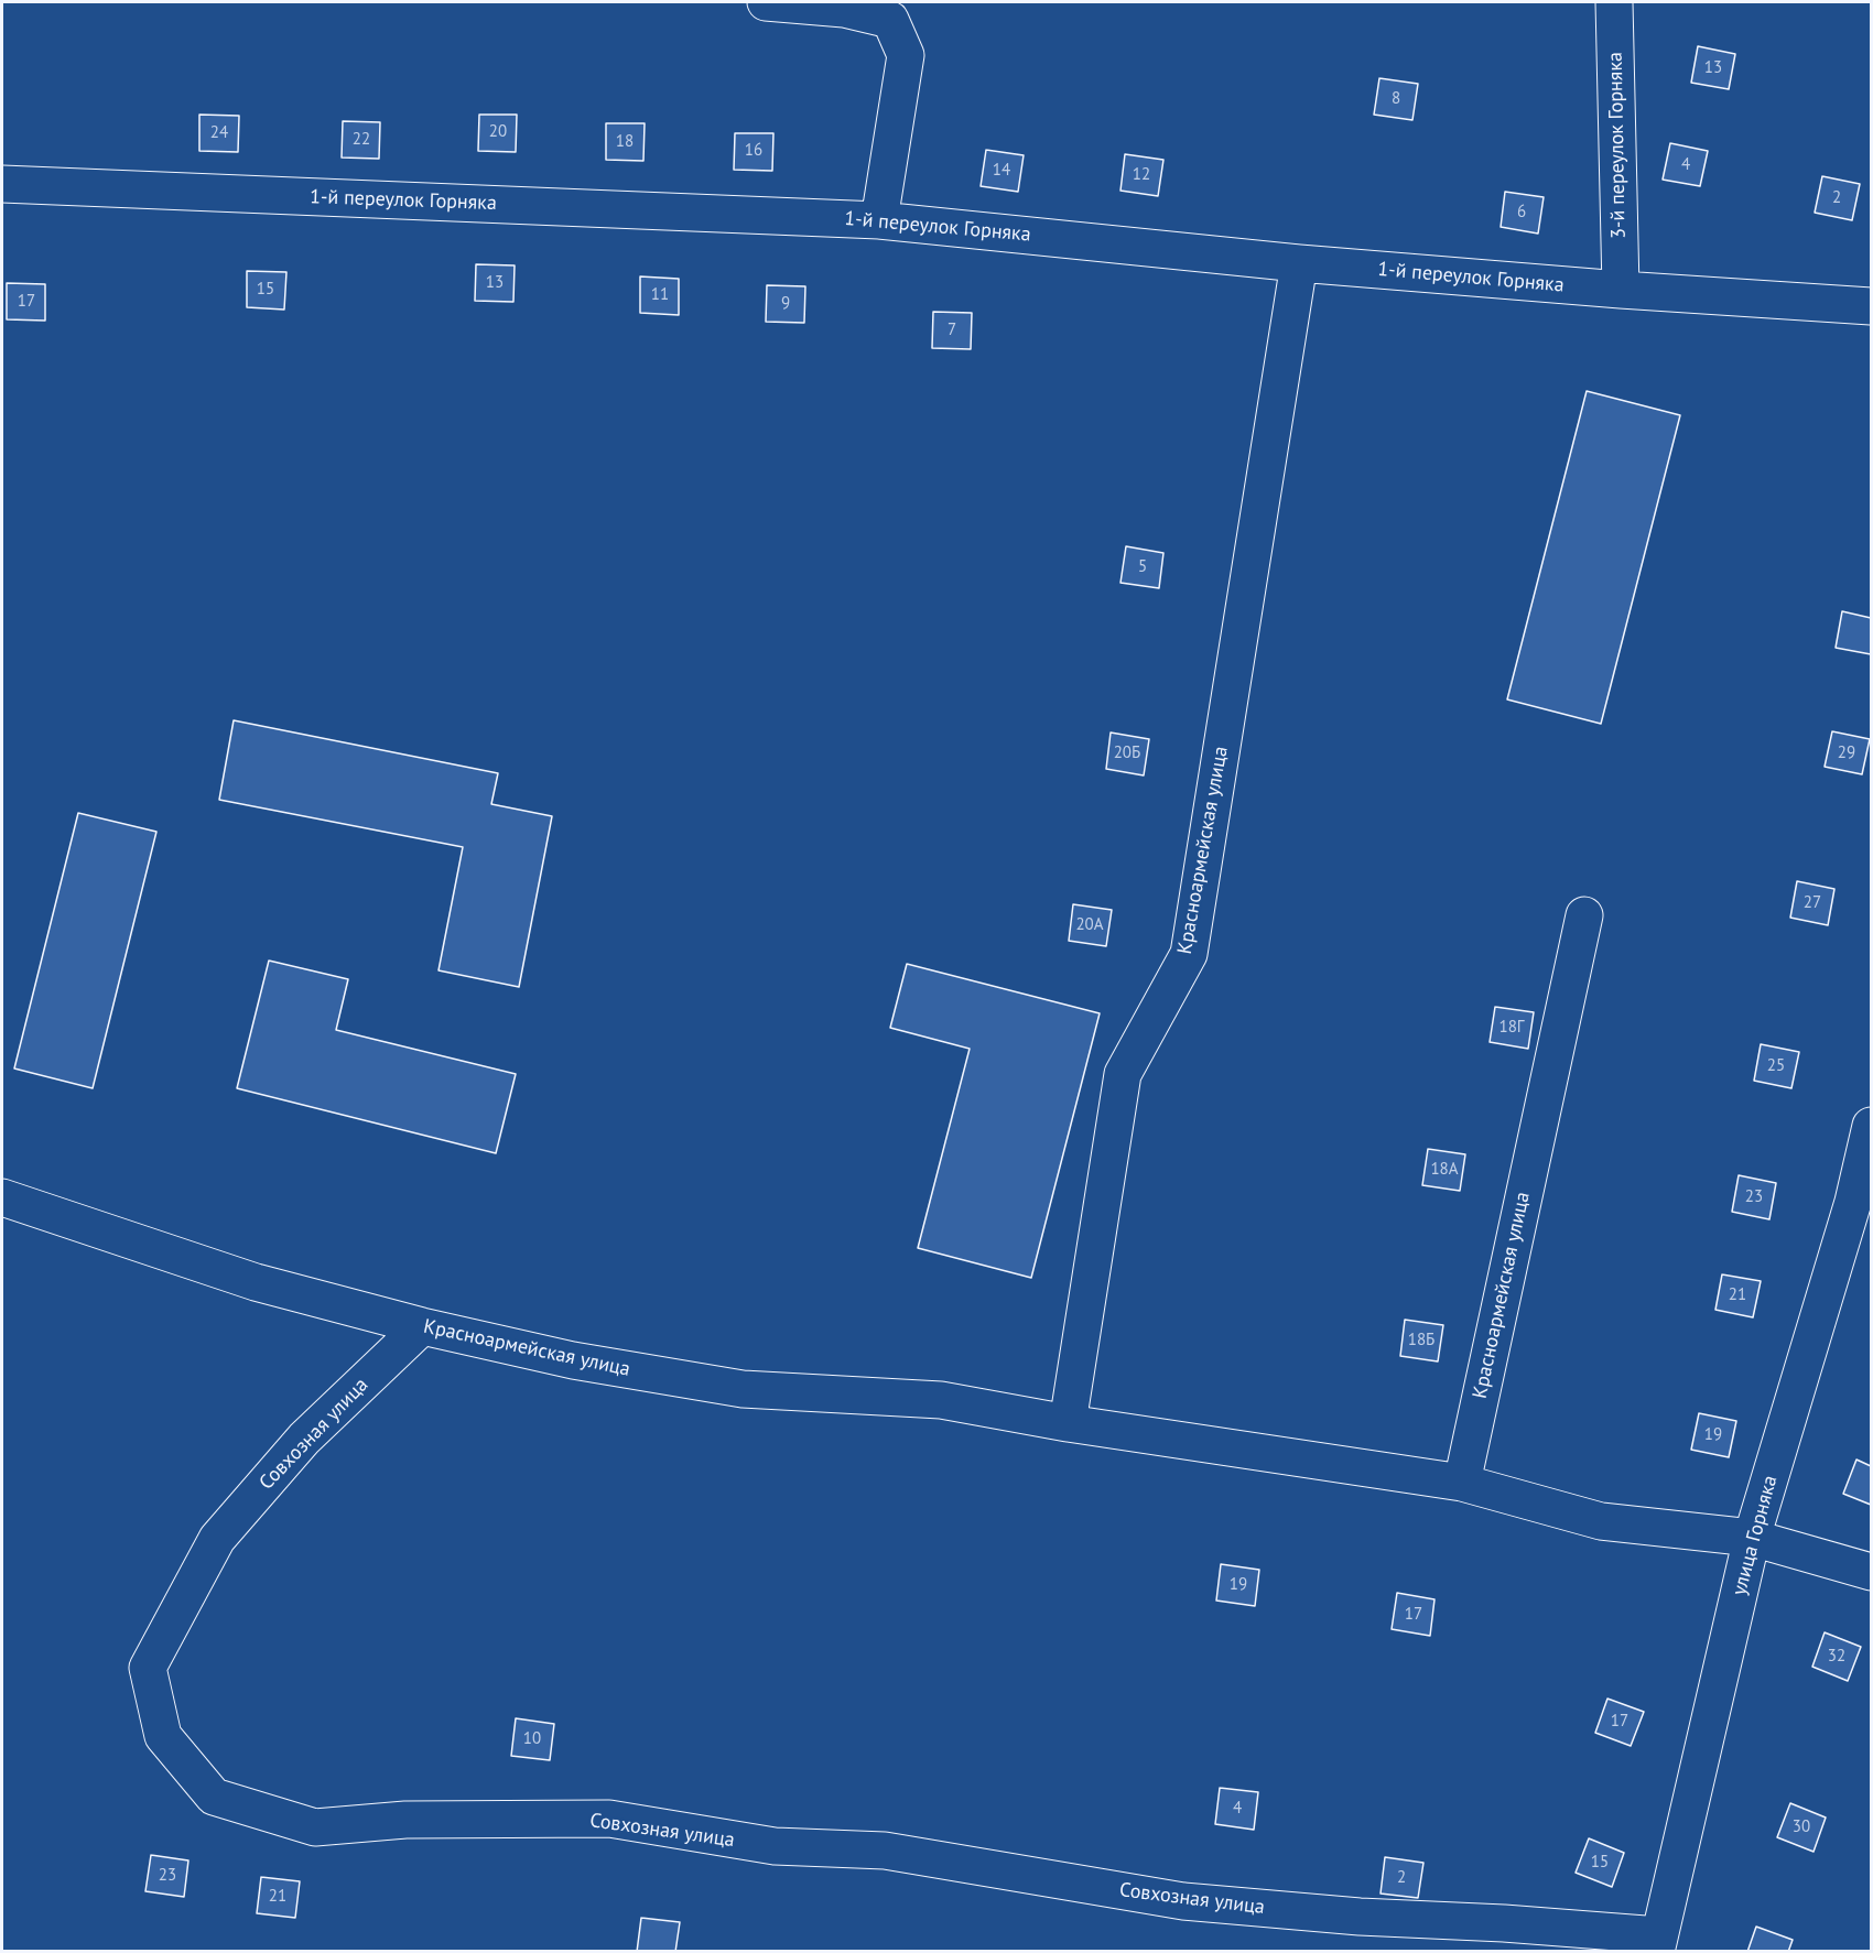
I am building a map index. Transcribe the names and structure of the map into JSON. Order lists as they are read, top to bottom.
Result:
{
  "streets": {
    "street": [
      "3-й переулок Горняка",
      "1-й переулок Горняка",
      "Красноармейская улица",
      "Совхозная улица",
      "улица Горняка"
    ]
  },
  "crossings": [
    ["3-й переулок Горняка", "1-й переулок Горняка"],
    ["1-й переулок Горняка", "Красноармейская улица"],
    ["Красноармейская улица", "Совхозная улица"],
    ["Красноармейская улица", "улица Горняка"],
    ["Совхозная улица", "улица Горняка"]
  ],
  "house_numbers": [
    "13",
    "8",
    "20",
    "24",
    "22",
    "18",
    "16",
    "4",
    "14",
    "12",
    "2",
    "6",
    "13",
    "15",
    "11",
    "17",
    "9",
    "7",
    "5",
    "20Б",
    "29",
    "27",
    "20А",
    "18Г",
    "25",
    "18А",
    "23",
    "21",
    "18Б",
    "19",
    "19",
    "17",
    "32",
    "17",
    "10",
    "4",
    "30",
    "15",
    "23",
    "2",
    "21"
  ]
}
